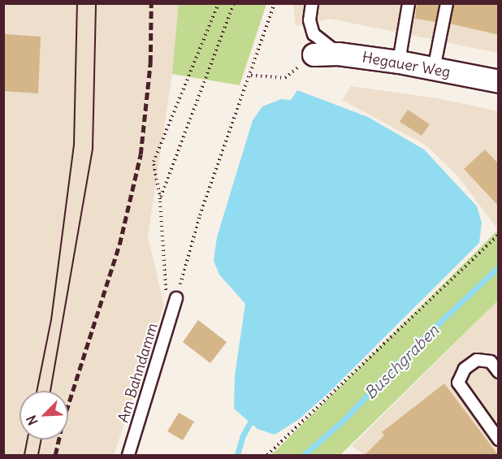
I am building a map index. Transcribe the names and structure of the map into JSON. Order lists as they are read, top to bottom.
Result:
{
  "streets": {
    "street": ["Hegauer Weg"],
    "lane": ["Am Bahndamm"]
  },
  "water": ["Buschgraben"],
  "north": "bottom left"
}
